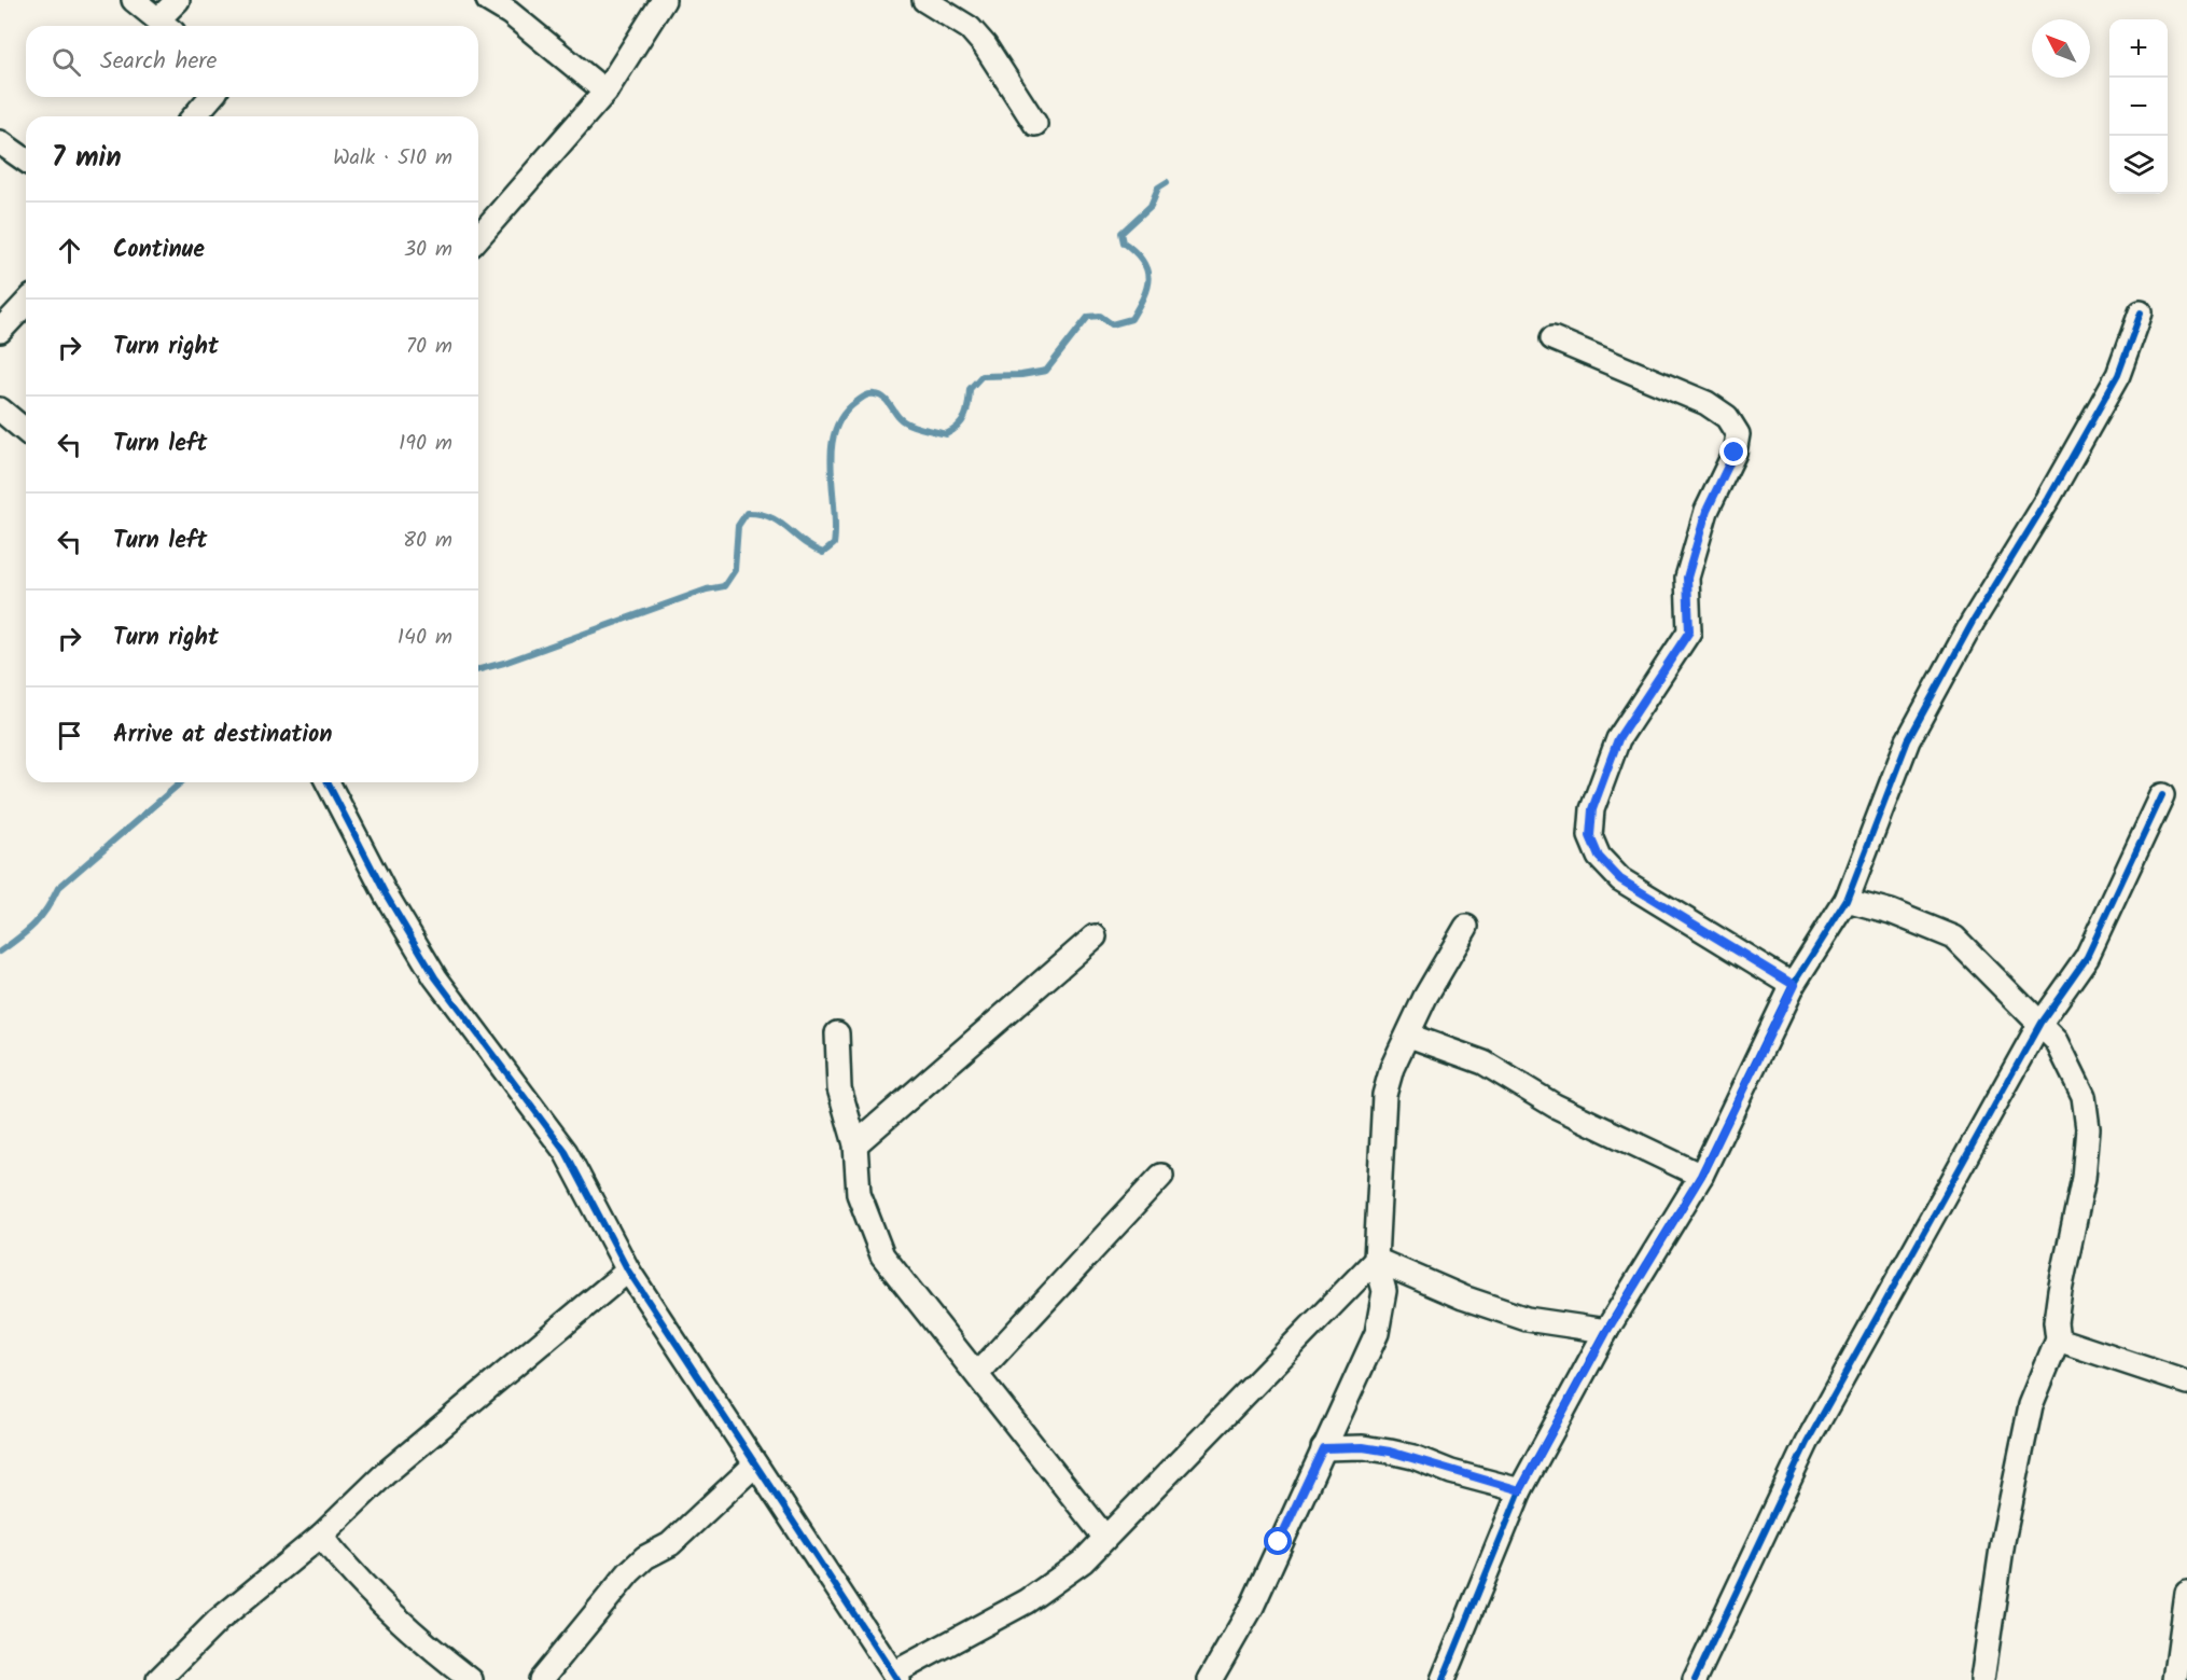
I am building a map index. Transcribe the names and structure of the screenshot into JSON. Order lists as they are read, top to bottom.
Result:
{
  "north": "top left",
  "page": {
    "map_buttons": ["+", "−"],
    "search": "Search here",
    "heading": ["7 min", "Walk · 510 m"],
    "list": [
      ["Continue", "30 m"],
      ["Turn right", "70 m"],
      ["Turn left", "190 m"],
      ["Turn left", "80 m"],
      ["Turn right", "140 m"],
      "Arrive at destination"
    ]
  }
}
